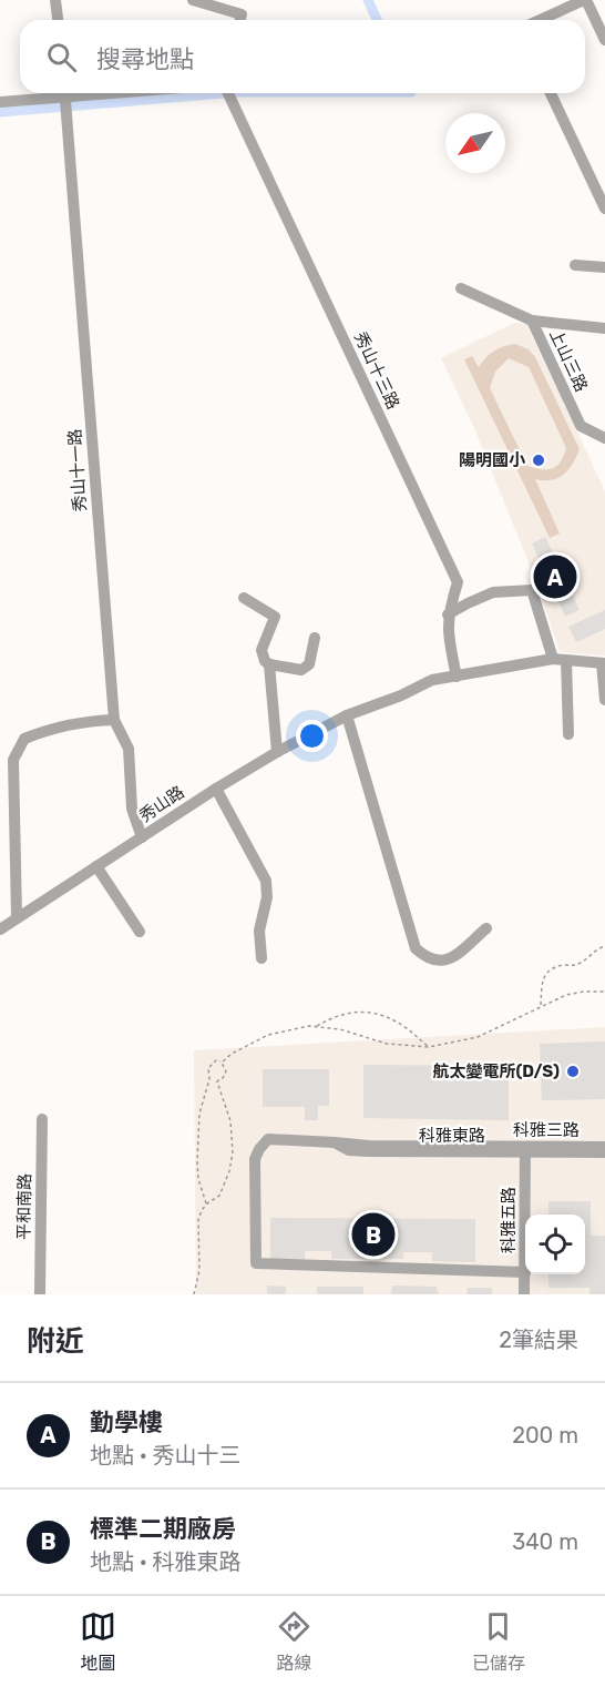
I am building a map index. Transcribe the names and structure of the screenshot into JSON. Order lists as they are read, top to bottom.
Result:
{
  "streets": {
    "street": [
      "上山三路",
      "秀山十三路",
      "秀山十一路",
      "秀山路",
      "科雅三路",
      "科雅東路",
      "平和南路",
      "科雅五路"
    ]
  },
  "crossings": [
    ["秀山十三路", "秀山路"],
    ["秀山十一路", "秀山路"],
    ["科雅三路", "科雅東路"],
    ["科雅三路", "科雅五路"],
    ["科雅東路", "科雅五路"]
  ],
  "places": ["陽明國小", "航太變電所(D/S)"],
  "north": "bottom left",
  "page": {
    "search": "搜尋地點",
    "pins": ["A", "B"],
    "heading": ["附近", "2筆結果"],
    "list": [
      {
        "mark": "A",
        "name": "勤學樓",
        "note": "地點 · 秀山十三",
        "value": "200 m"
      },
      {
        "mark": "B",
        "name": "標準二期廠房",
        "note": "地點 · 科雅東路",
        "value": "340 m"
      }
    ],
    "nav": ["地圖", "路線", "已儲存"]
  }
}
